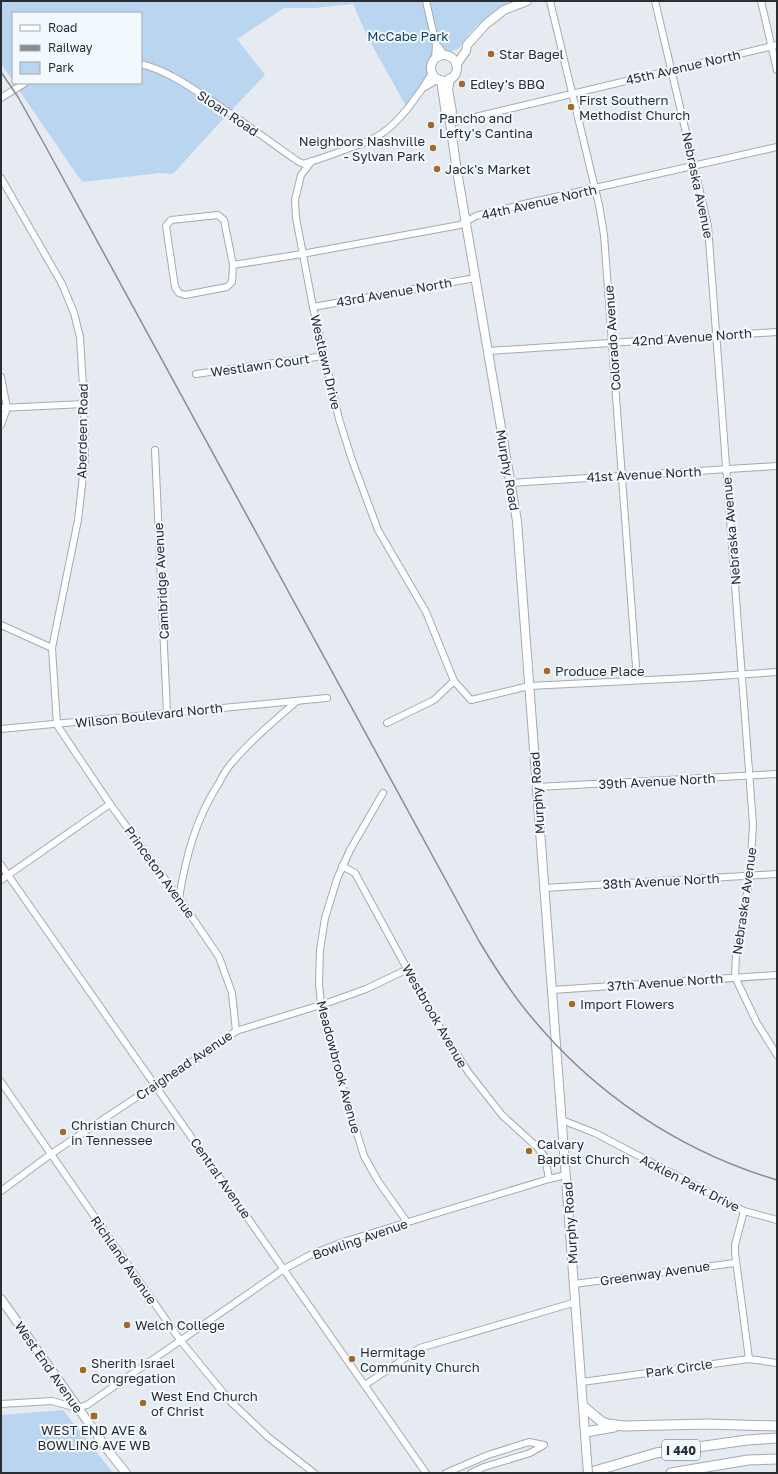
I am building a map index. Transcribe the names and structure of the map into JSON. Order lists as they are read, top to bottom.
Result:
{
  "streets": {
    "highway": ["I 440"],
    "main road": ["Murphy Road", "West End Avenue"],
    "street": [
      "45th Avenue North",
      "Sloan Road",
      "Nebraska Avenue",
      "44th Avenue North",
      "43rd Avenue North",
      "42nd Avenue North",
      "Colorado Avenue",
      "Westlawn Drive",
      "Westlawn Court",
      "Aberdeen Road",
      "41st Avenue North",
      "Cambridge Avenue",
      "Wilson Boulevard North",
      "39th Avenue North",
      "Princeton Avenue",
      "38th Avenue North",
      "37th Avenue North",
      "Westbrook Avenue",
      "Craighead Avenue",
      "Meadowbrook Avenue",
      "Central Avenue",
      "Acklen Park Drive",
      "Bowling Avenue",
      "Richland Avenue",
      "Greenway Avenue",
      "Park Circle"
    ]
  },
  "crossings": [
    ["45th Avenue North", "Nebraska Avenue"],
    ["45th Avenue North", "Colorado Avenue"],
    ["45th Avenue North", "Murphy Road"],
    ["Sloan Road", "Westlawn Drive"],
    ["Nebraska Avenue", "44th Avenue North"],
    ["Nebraska Avenue", "42nd Avenue North"],
    ["Nebraska Avenue", "41st Avenue North"],
    ["Nebraska Avenue", "39th Avenue North"],
    ["Nebraska Avenue", "38th Avenue North"],
    ["Nebraska Avenue", "37th Avenue North"],
    ["44th Avenue North", "Colorado Avenue"],
    ["44th Avenue North", "Westlawn Drive"],
    ["44th Avenue North", "Murphy Road"],
    ["43rd Avenue North", "Westlawn Drive"],
    ["43rd Avenue North", "Murphy Road"],
    ["42nd Avenue North", "Colorado Avenue"],
    ["42nd Avenue North", "Murphy Road"],
    ["Colorado Avenue", "41st Avenue North"],
    ["Westlawn Drive", "Westlawn Court"],
    ["Westlawn Drive", "Murphy Road"],
    ["Aberdeen Road", "Wilson Boulevard North"],
    ["Aberdeen Road", "Princeton Avenue"],
    ["Murphy Road", "41st Avenue North"],
    ["Murphy Road", "39th Avenue North"],
    ["Murphy Road", "38th Avenue North"],
    ["Murphy Road", "37th Avenue North"],
    ["Murphy Road", "Acklen Park Drive"],
    ["Murphy Road", "Bowling Avenue"],
    ["Murphy Road", "Greenway Avenue"],
    ["Murphy Road", "Park Circle"],
    ["Murphy Road", "I 440"],
    ["Cambridge Avenue", "Wilson Boulevard North"],
    ["Wilson Boulevard North", "Princeton Avenue"],
    ["Princeton Avenue", "Craighead Avenue"],
    ["Westbrook Avenue", "Craighead Avenue"],
    ["Westbrook Avenue", "Meadowbrook Avenue"],
    ["Westbrook Avenue", "Bowling Avenue"],
    ["Craighead Avenue", "Meadowbrook Avenue"],
    ["Craighead Avenue", "Central Avenue"],
    ["Craighead Avenue", "Richland Avenue"],
    ["Meadowbrook Avenue", "Bowling Avenue"],
    ["Central Avenue", "Bowling Avenue"],
    ["Bowling Avenue", "Richland Avenue"],
    ["Bowling Avenue", "West End Avenue"]
  ],
  "parks": ["McCabe Park"],
  "places": {
    "other": [
      "Star Bagel",
      "Edley's BBQ",
      "First Southern Methodist Church",
      "Pancho and Lefty's Cantina",
      "Neighbors Nashville - Sylvan Park",
      "Jack's Market",
      "Produce Place",
      "Import Flowers",
      "Christian Church in Tennessee",
      "Calvary Baptist Church",
      "Welch College",
      "Hermitage Community Church",
      "Sherith Israel Congregation",
      "West End Church of Christ"
    ],
    "transit": ["WEST END AVE & BOWLING AVE WB"]
  },
  "legend": ["Road", "Railway", "Park"]
}
